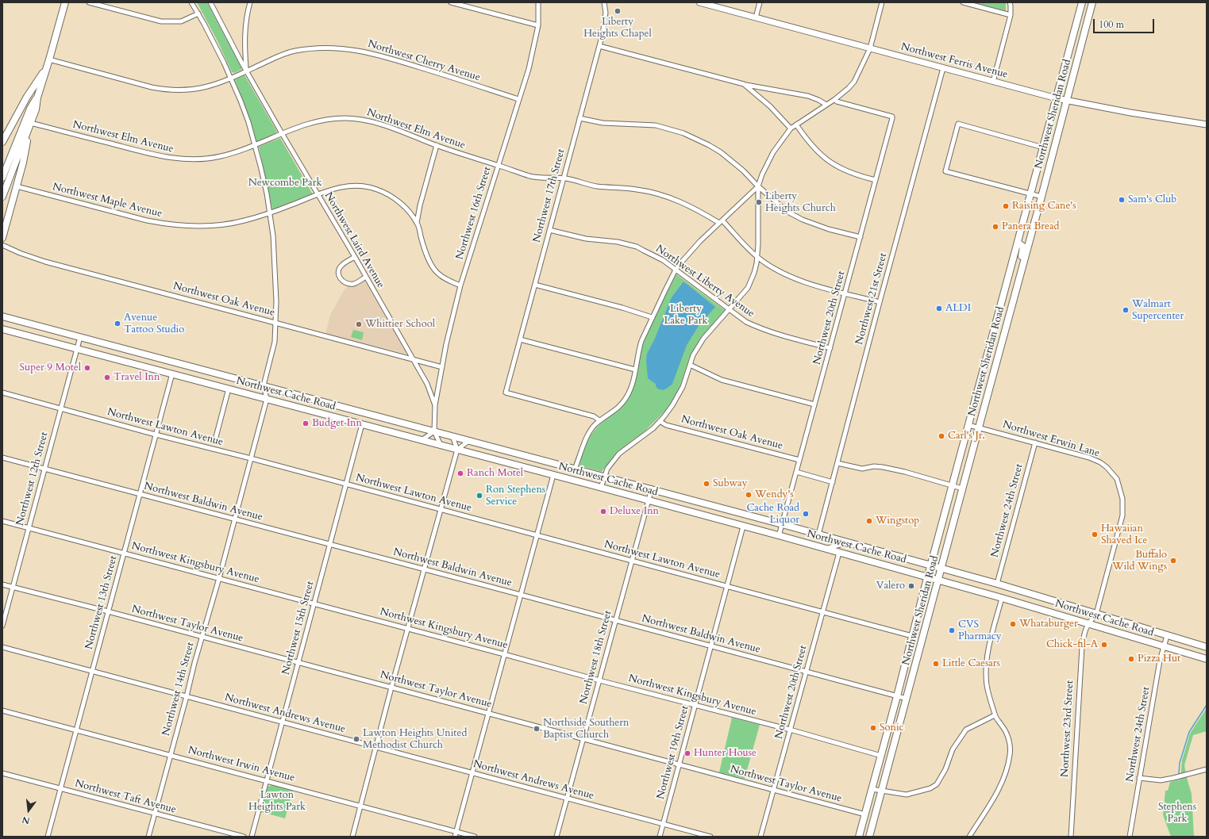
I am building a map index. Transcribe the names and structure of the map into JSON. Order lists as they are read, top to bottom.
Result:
{
  "streets": {
    "main road": ["Northwest Ferris Avenue", "Northwest Sheridan Road", "Northwest Cache Road"],
    "street": [
      "Northwest Cherry Avenue",
      "Northwest Elm Avenue",
      "Northwest 17th Street",
      "Northwest Maple Avenue",
      "Northwest 16th Street",
      "Northwest Laird Avenue",
      "Northwest Liberty Avenue",
      "Northwest 21st Street",
      "Northwest Oak Avenue",
      "Northwest 20th Street",
      "Northwest Lawton Avenue",
      "Northwest Erwin Lane",
      "Northwest 12th Street",
      "Northwest Baldwin Avenue",
      "Northwest 24th Street",
      "Northwest Kingsbury Avenue",
      "Northwest 13th Street",
      "Northwest Taylor Avenue",
      "Northwest 15th Street",
      "Northwest 18th Street",
      "Northwest 14th Street",
      "Northwest Andrews Avenue",
      "Northwest 23rd Street",
      "Northwest 19th Street",
      "Northwest Irwin Avenue",
      "Northwest Taft Avenue"
    ]
  },
  "crossings": [
    ["Northwest Cherry Avenue", "Northwest 16th Street"],
    ["Northwest Cherry Avenue", "Northwest Laird Avenue"],
    ["Northwest Ferris Avenue", "Northwest Sheridan Road"],
    ["Northwest Ferris Avenue", "Northwest 21st Street"],
    ["Northwest Sheridan Road", "Northwest Cache Road"],
    ["Northwest Sheridan Road", "Northwest Lawton Avenue"],
    ["Northwest Sheridan Road", "Northwest Erwin Lane"],
    ["Northwest Sheridan Road", "Northwest Baldwin Avenue"],
    ["Northwest Sheridan Road", "Northwest Kingsbury Avenue"],
    ["Northwest Sheridan Road", "Northwest Taylor Avenue"],
    ["Northwest Elm Avenue", "Northwest 17th Street"],
    ["Northwest Elm Avenue", "Northwest 16th Street"],
    ["Northwest Elm Avenue", "Northwest Laird Avenue"],
    ["Northwest Elm Avenue", "Northwest 21st Street"],
    ["Northwest Elm Avenue", "Northwest 20th Street"],
    ["Northwest 17th Street", "Northwest Liberty Avenue"],
    ["Northwest Maple Avenue", "Northwest 16th Street"],
    ["Northwest Maple Avenue", "Northwest Laird Avenue"],
    ["Northwest 16th Street", "Northwest Laird Avenue"],
    ["Northwest 16th Street", "Northwest Oak Avenue"],
    ["Northwest 16th Street", "Northwest Cache Road"],
    ["Northwest Laird Avenue", "Northwest Oak Avenue"],
    ["Northwest Liberty Avenue", "Northwest 20th Street"],
    ["Northwest 21st Street", "Northwest Cache Road"],
    ["Northwest Oak Avenue", "Northwest 20th Street"],
    ["Northwest 20th Street", "Northwest Cache Road"],
    ["Northwest 20th Street", "Northwest Lawton Avenue"],
    ["Northwest 20th Street", "Northwest Baldwin Avenue"],
    ["Northwest 20th Street", "Northwest Kingsbury Avenue"],
    ["Northwest 20th Street", "Northwest Taylor Avenue"],
    ["Northwest Cache Road", "Northwest Erwin Lane"],
    ["Northwest Cache Road", "Northwest 12th Street"],
    ["Northwest Cache Road", "Northwest 24th Street"],
    ["Northwest Cache Road", "Northwest 13th Street"],
    ["Northwest Cache Road", "Northwest 15th Street"],
    ["Northwest Cache Road", "Northwest 18th Street"],
    ["Northwest Cache Road", "Northwest 14th Street"],
    ["Northwest Cache Road", "Northwest 23rd Street"],
    ["Northwest Cache Road", "Northwest 19th Street"],
    ["Northwest Lawton Avenue", "Northwest 12th Street"],
    ["Northwest Lawton Avenue", "Northwest 13th Street"],
    ["Northwest Lawton Avenue", "Northwest 15th Street"],
    ["Northwest Lawton Avenue", "Northwest 18th Street"],
    ["Northwest Lawton Avenue", "Northwest 14th Street"],
    ["Northwest Lawton Avenue", "Northwest 19th Street"],
    ["Northwest Erwin Lane", "Northwest 24th Street"],
    ["Northwest 12th Street", "Northwest Baldwin Avenue"],
    ["Northwest 12th Street", "Northwest Kingsbury Avenue"],
    ["Northwest 12th Street", "Northwest Taylor Avenue"],
    ["Northwest Baldwin Avenue", "Northwest 13th Street"],
    ["Northwest Baldwin Avenue", "Northwest 15th Street"],
    ["Northwest Baldwin Avenue", "Northwest 18th Street"],
    ["Northwest Baldwin Avenue", "Northwest 14th Street"],
    ["Northwest Baldwin Avenue", "Northwest 19th Street"],
    ["Northwest Kingsbury Avenue", "Northwest 13th Street"],
    ["Northwest Kingsbury Avenue", "Northwest 15th Street"],
    ["Northwest Kingsbury Avenue", "Northwest 18th Street"],
    ["Northwest Kingsbury Avenue", "Northwest 14th Street"],
    ["Northwest Kingsbury Avenue", "Northwest 19th Street"],
    ["Northwest 13th Street", "Northwest Taylor Avenue"],
    ["Northwest 13th Street", "Northwest Andrews Avenue"],
    ["Northwest 13th Street", "Northwest Irwin Avenue"],
    ["Northwest 13th Street", "Northwest Taft Avenue"],
    ["Northwest Taylor Avenue", "Northwest 15th Street"],
    ["Northwest Taylor Avenue", "Northwest 18th Street"],
    ["Northwest Taylor Avenue", "Northwest 14th Street"],
    ["Northwest Taylor Avenue", "Northwest 19th Street"],
    ["Northwest 15th Street", "Northwest Andrews Avenue"],
    ["Northwest 15th Street", "Northwest Irwin Avenue"],
    ["Northwest 18th Street", "Northwest Andrews Avenue"],
    ["Northwest 14th Street", "Northwest Andrews Avenue"],
    ["Northwest 14th Street", "Northwest Irwin Avenue"],
    ["Northwest 14th Street", "Northwest Taft Avenue"],
    ["Northwest Andrews Avenue", "Northwest 19th Street"]
  ],
  "parks": [
    "Newcombe Park",
    "Liberty Lake Park",
    "Lawton Heights Park",
    "Stephens Park"
  ],
  "places": [
    "Liberty Heights Chapel",
    "Sam's Club",
    "Liberty Heights Church",
    "Raising Cane's",
    "Panera Bread",
    "ALDI",
    "Walmart Supercenter",
    "Avenue Tattoo Studio",
    "Whittier School",
    "Super 9 Motel",
    "Travel Inn",
    "Budget Inn",
    "Carl's Jr.",
    "Ranch Motel",
    "Subway",
    "Wendy's",
    "Ron Stephens Service",
    "Deluxe Inn",
    "Cache Road Liquor",
    "Wingstop",
    "Hawaiian Shaved Ice",
    "Buffalo Wild Wings",
    "Valero",
    "Whataburger",
    "CVS Pharmacy",
    "Chick-fil-A",
    "Pizza Hut",
    "Little Caesars",
    "Sonic",
    "Northside Southern Baptist Church",
    "Lawton Heights United Methodist Church",
    "Hunter House"
  ],
  "scale_bar": "100 m",
  "north": "bottom"
}
